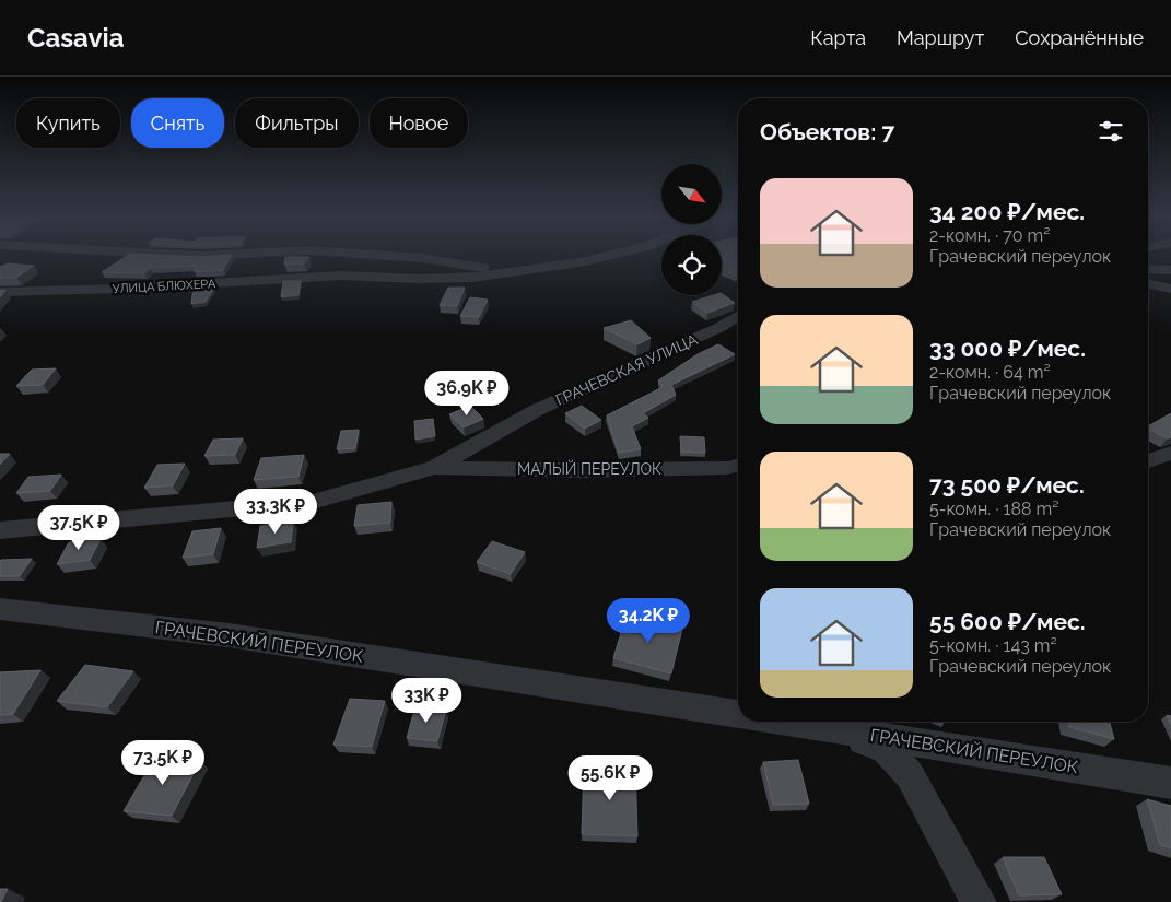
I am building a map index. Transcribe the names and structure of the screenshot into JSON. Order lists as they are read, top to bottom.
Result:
{
  "streets": {
    "street": [
      "УЛИЦА БЛЮХЕРА",
      "ГРАЧЕВСКАЯ УЛИЦА",
      "МАЛЫЙ ПЕРЕУЛОК",
      "ГРАЧЕВСКИЙ ПЕРЕУЛОК"
    ]
  },
  "crossings": [
    ["ГРАЧЕВСКАЯ УЛИЦА", "МАЛЫЙ ПЕРЕУЛОК"]
  ],
  "north": "bottom right",
  "page": {
    "header": "Casavia",
    "nav": ["Карта", "Маршрут", "Сохранённые"],
    "chip": [
      "Купить",
      "Снять",
      "Фильтры",
      "Новое"
    ],
    "heading": "Объектов: 7",
    "list": [
      {
        "name": "34 200 ₽/мес.",
        "note": "2-комн. · 70 m² · Грачевский переулок"
      },
      {
        "name": "33 000 ₽/мес.",
        "note": "2-комн. · 64 m² · Грачевский переулок"
      },
      {
        "name": "73 500 ₽/мес.",
        "note": "5-комн. · 188 m² · Грачевский переулок"
      },
      {
        "name": "55 600 ₽/мес.",
        "note": "5-комн. · 143 m² · Грачевский переулок"
      }
    ],
    "price": [
      "36.9K ₽",
      "33.3K ₽",
      "37.5K ₽",
      "34.2K ₽",
      "33K ₽",
      "73.5K ₽",
      "55.6K ₽"
    ]
  }
}
